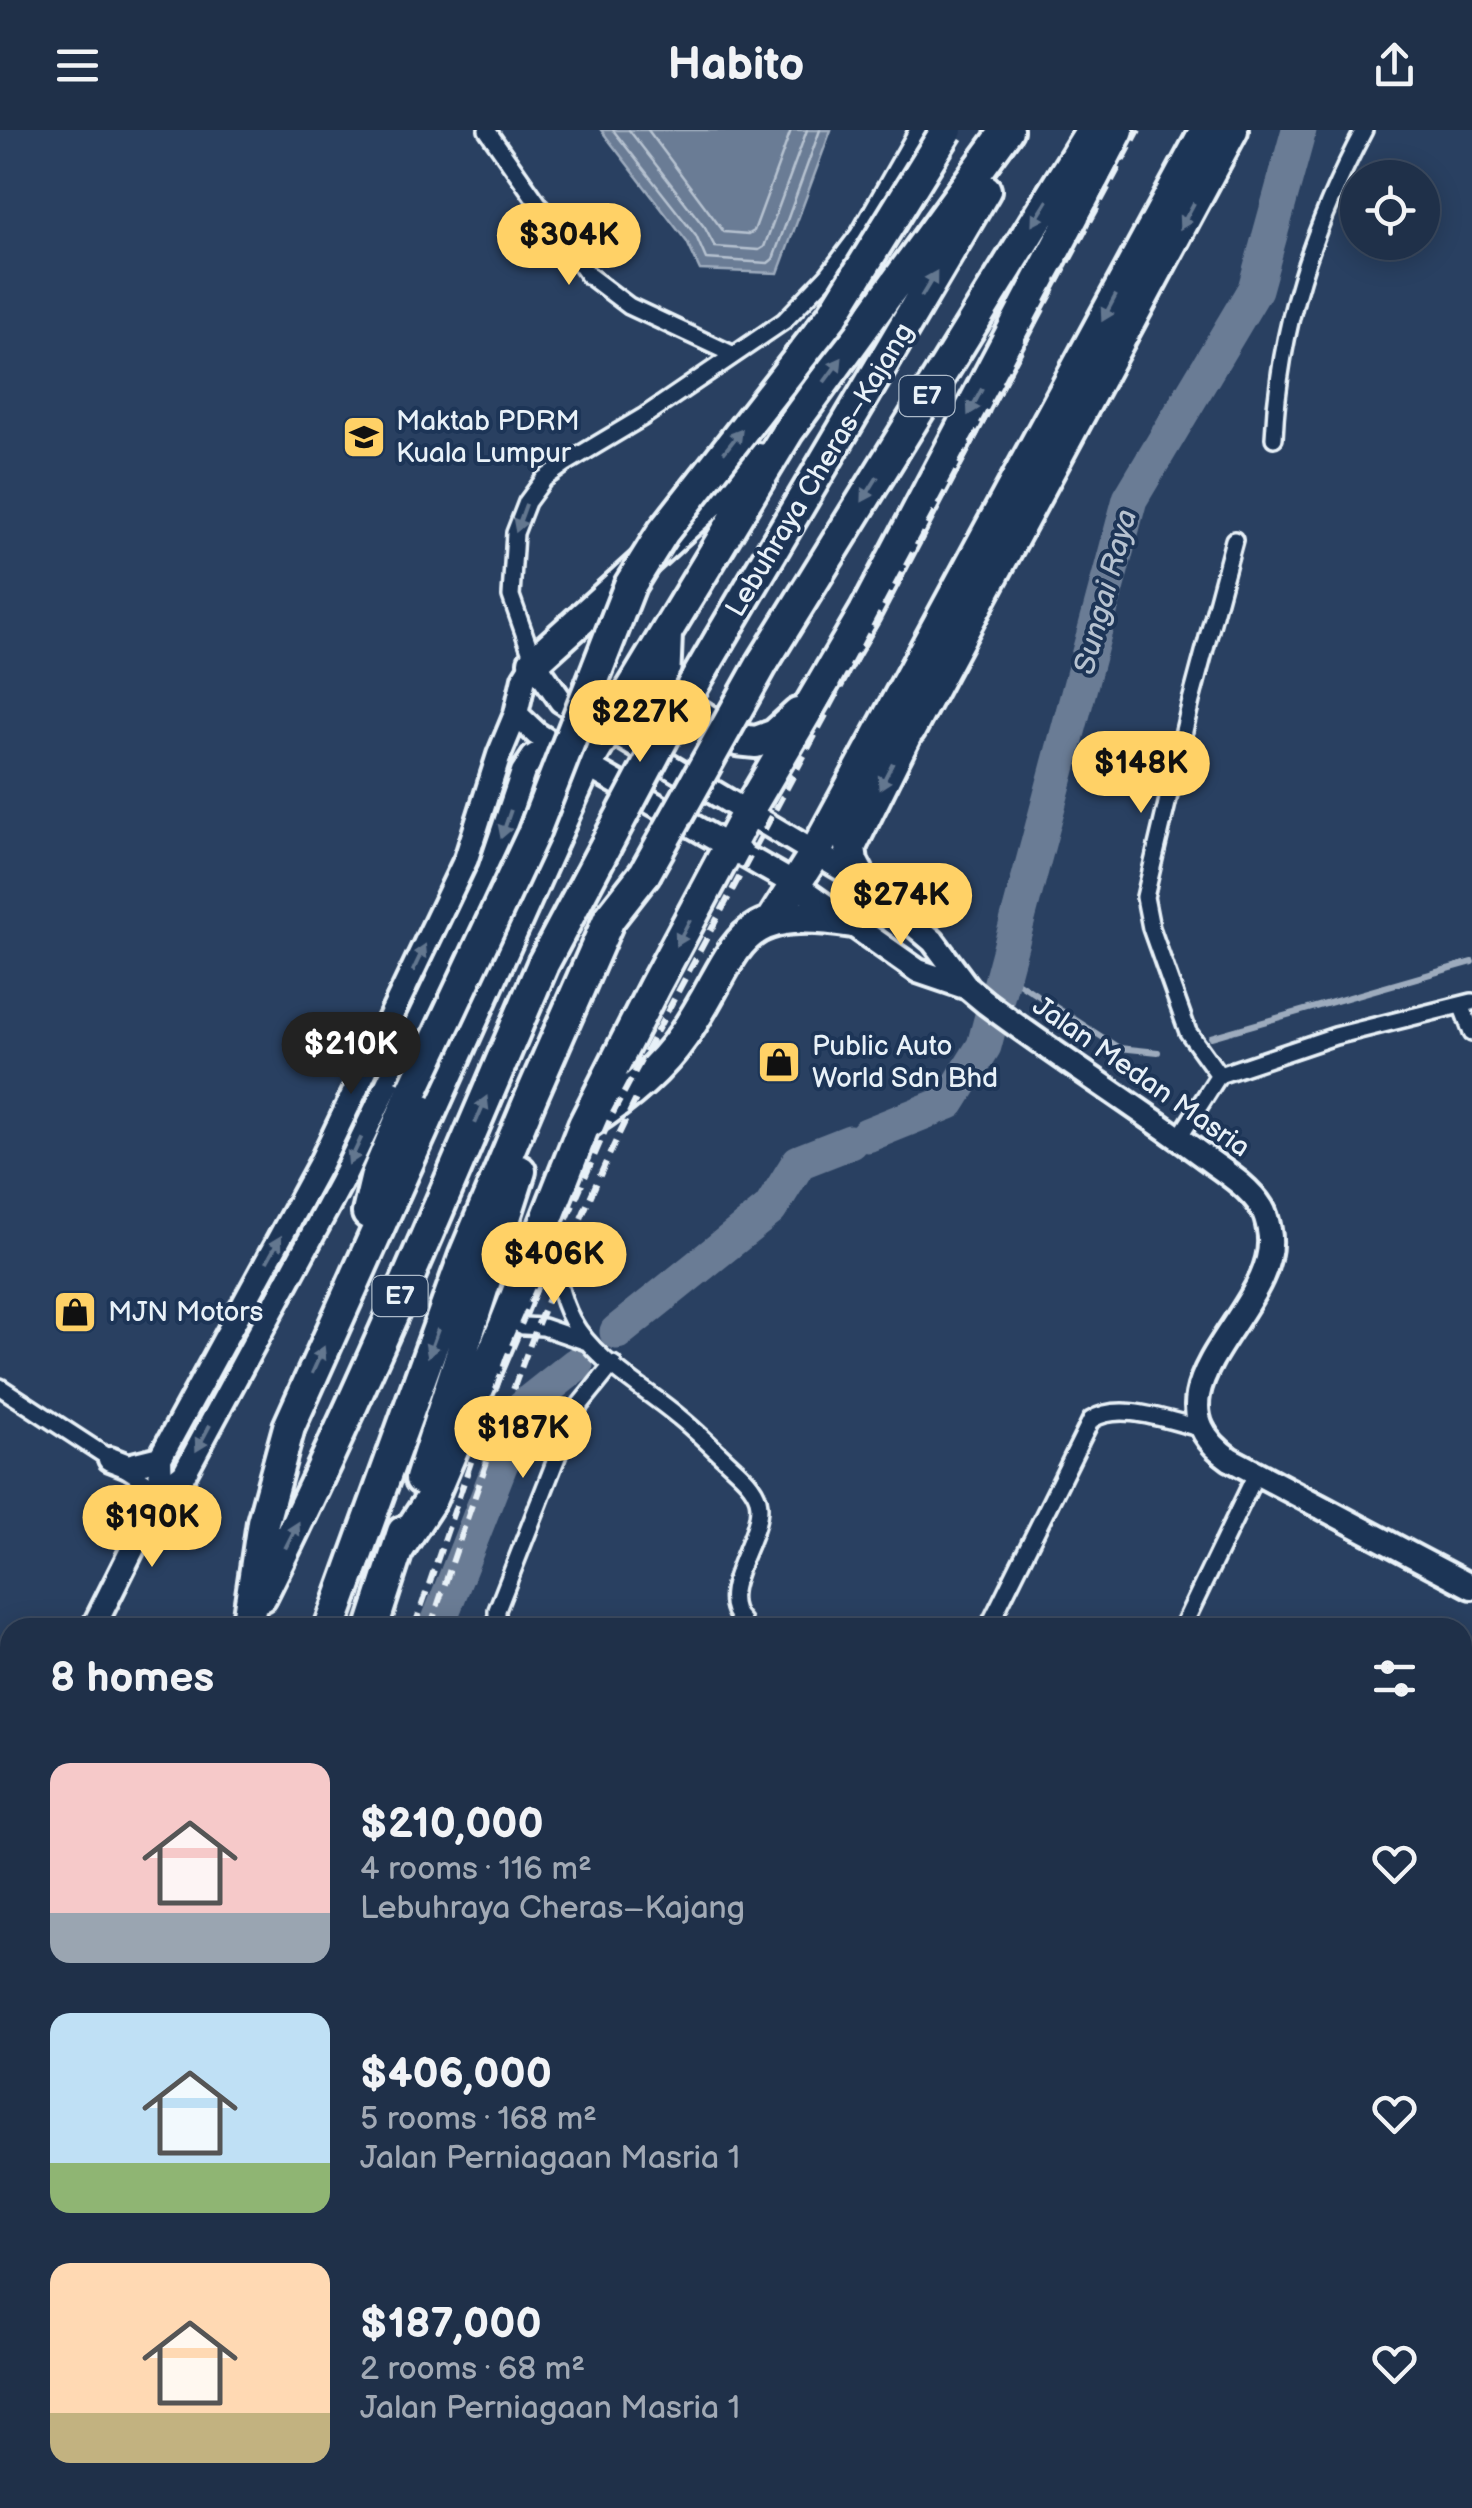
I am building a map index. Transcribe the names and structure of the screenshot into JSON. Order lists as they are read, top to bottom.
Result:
{
  "streets": {
    "highway": ["E7", "Lebuhraya Cheras–Kajang"],
    "street": ["Jalan Medan Masria"]
  },
  "crossings": [
    ["E7", "Lebuhraya Cheras–Kajang"]
  ],
  "water": ["Sungai Raya"],
  "places": {
    "school or university": ["Maktab PDRM Kuala Lumpur"],
    "shop": ["Public Auto World Sdn Bhd", "MJN Motors"]
  },
  "page": {
    "header": "Habito",
    "price": [
      "$304K",
      "$227K",
      "$148K",
      "$274K",
      "$210K",
      "$406K",
      "$187K",
      "$190K"
    ],
    "heading": "8 homes",
    "list": [
      {
        "name": "$210,000",
        "note": "4 rooms · 116 m² · Lebuhraya Cheras–Kajang"
      },
      {
        "name": "$406,000",
        "note": "5 rooms · 168 m² · Jalan Perniagaan Masria 1"
      },
      {
        "name": "$187,000",
        "note": "2 rooms · 68 m² · Jalan Perniagaan Masria 1"
      }
    ]
  }
}
